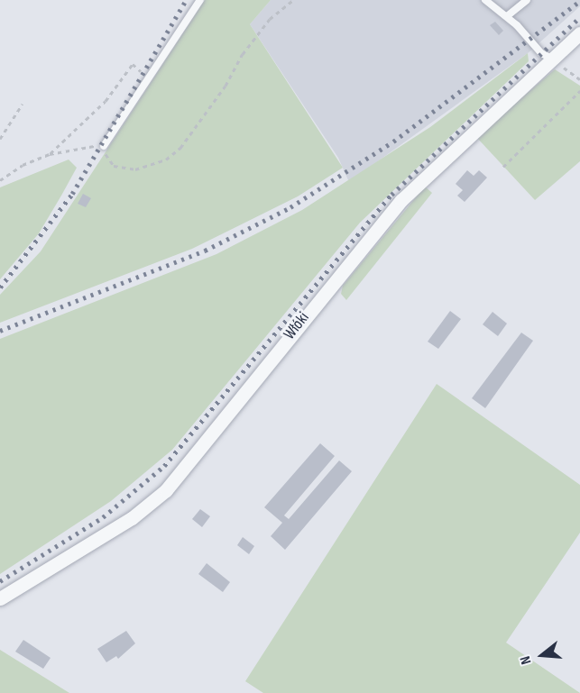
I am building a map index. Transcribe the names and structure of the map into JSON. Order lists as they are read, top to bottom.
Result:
{
  "streets": {
    "street": ["Włóki"]
  },
  "north": "left"
}
